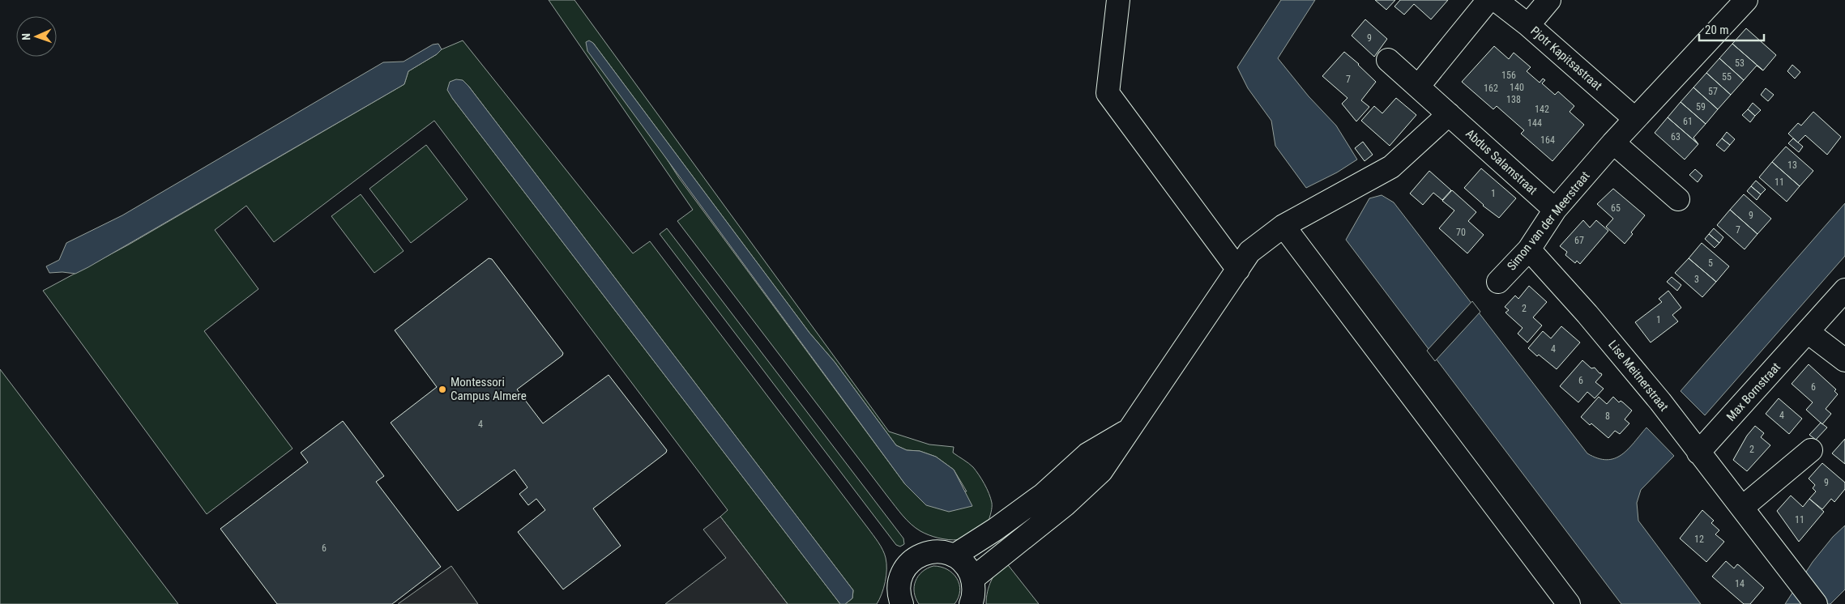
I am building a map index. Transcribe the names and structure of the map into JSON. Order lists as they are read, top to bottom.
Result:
{
  "streets": {
    "street": [
      "Pjotr Kapitsastraat",
      "Abdus Salamstraat",
      "Simon van der Meerstraat",
      "Lise Meitnerstraat",
      "Max Bornstraat"
    ]
  },
  "crossings": [
    ["Pjotr Kapitsastraat", "Simon van der Meerstraat"],
    ["Abdus Salamstraat", "Simon van der Meerstraat"],
    ["Simon van der Meerstraat", "Lise Meitnerstraat"],
    ["Lise Meitnerstraat", "Max Bornstraat"]
  ],
  "places": ["Montessori Campus Almere"],
  "house_numbers": [
    "9",
    "53",
    "156",
    "55",
    "7",
    "140",
    "162",
    "57",
    "138",
    "59",
    "142",
    "61",
    "144",
    "63",
    "164",
    "13",
    "11",
    "1",
    "65",
    "9",
    "7",
    "70",
    "67",
    "5",
    "3",
    "2",
    "1",
    "4",
    "6",
    "6",
    "4",
    "8",
    "4",
    "2",
    "9",
    "11",
    "12",
    "6",
    "14"
  ],
  "scale_bar": "20 m",
  "north": "left"
}
